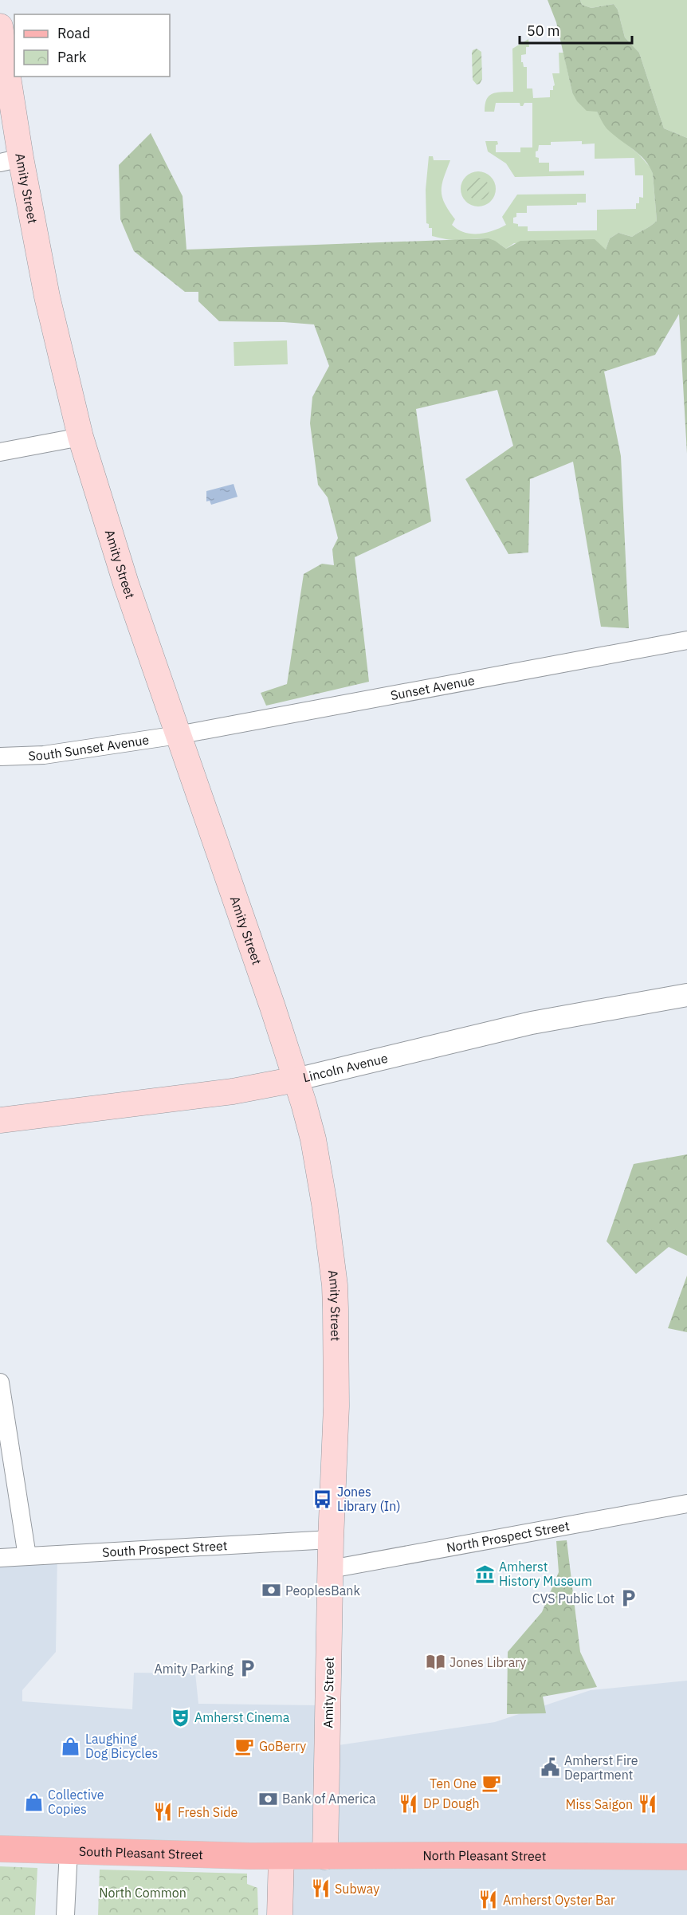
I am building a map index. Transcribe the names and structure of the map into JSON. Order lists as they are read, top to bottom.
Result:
{
  "streets": {
    "main road": [
      "Amity Street",
      "Lincoln Avenue",
      "South Pleasant Street",
      "North Pleasant Street"
    ],
    "street": [
      "Sunset Avenue",
      "South Sunset Avenue",
      "North Prospect Street",
      "South Prospect Street"
    ]
  },
  "crossings": [
    ["Amity Street", "Sunset Avenue"],
    ["Amity Street", "South Sunset Avenue"],
    ["Amity Street", "Lincoln Avenue"],
    ["Amity Street", "North Prospect Street"],
    ["Amity Street", "South Prospect Street"],
    ["Amity Street", "North Pleasant Street"],
    ["Sunset Avenue", "South Sunset Avenue"],
    ["South Pleasant Street", "North Pleasant Street"]
  ],
  "parks": ["North Common"],
  "places": {
    "bus stop": ["Jones Library (In)"],
    "museum": ["Amherst History Museum"],
    "bank": ["PeoplesBank", "Bank of America"],
    "parking": ["CVS Public Lot", "Amity Parking"],
    "library": ["Jones Library"],
    "theatre": ["Amherst Cinema"],
    "shop": ["Laughing Dog Bicycles", "Collective Copies"],
    "cafe": ["GoBerry", "Ten One"],
    "public building": ["Amherst Fire Department"],
    "restaurant": [
      "DP Dough",
      "Miss Saigon",
      "Fresh Side",
      "Subway",
      "Amherst Oyster Bar"
    ]
  },
  "legend": ["Road", "Park"],
  "scale_bar": "50 m"
}
